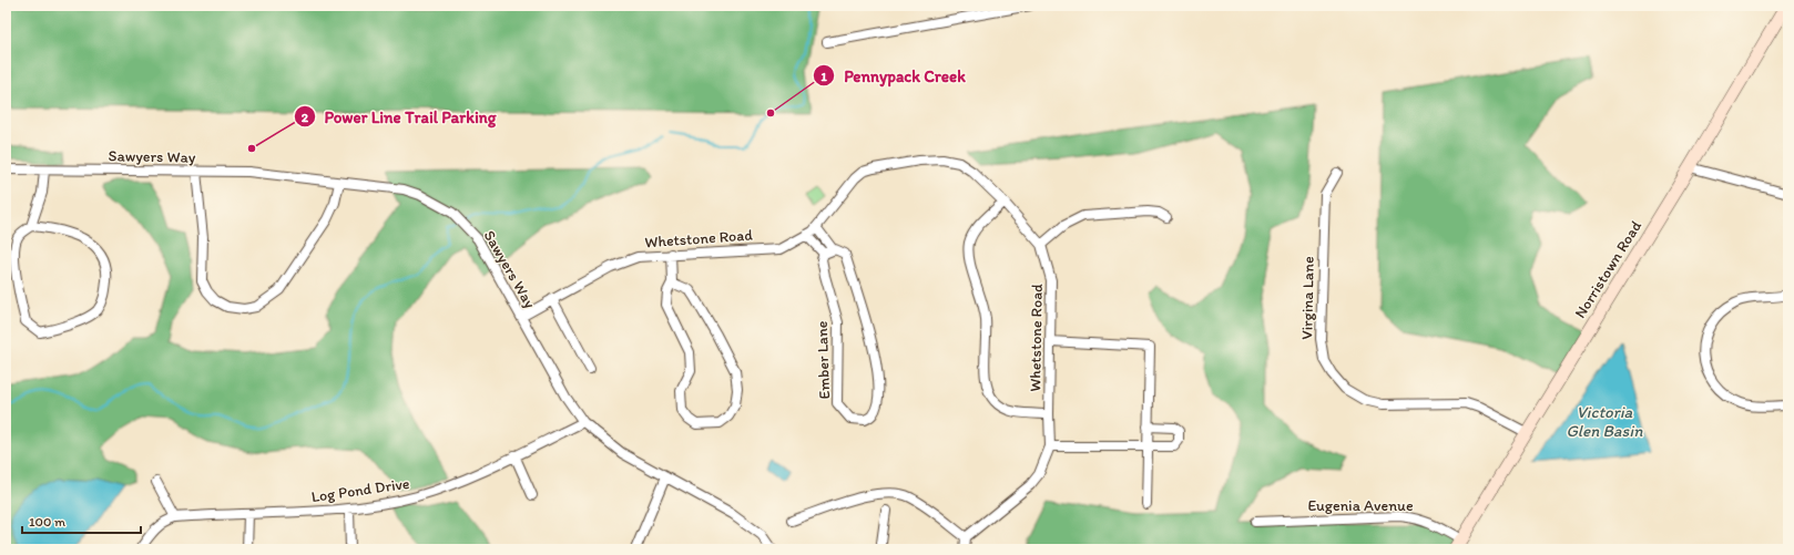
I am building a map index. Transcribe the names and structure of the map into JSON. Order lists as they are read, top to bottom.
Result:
{
  "streets": {
    "main road": ["Norristown Road"],
    "street": [
      "Sawyers Way",
      "Whetstone Road",
      "Virgina Lane",
      "Ember Lane",
      "Log Pond Drive",
      "Eugenia Avenue"
    ]
  },
  "crossings": [
    ["Sawyers Way", "Whetstone Road"],
    ["Sawyers Way", "Log Pond Drive"],
    ["Whetstone Road", "Ember Lane"],
    ["Norristown Road", "Virgina Lane"],
    ["Norristown Road", "Eugenia Avenue"]
  ],
  "water": ["Victoria Glen Basin"],
  "places": ["Pennypack Creek", "Power Line Trail Parking"],
  "scale_bar": "100 m"
}
